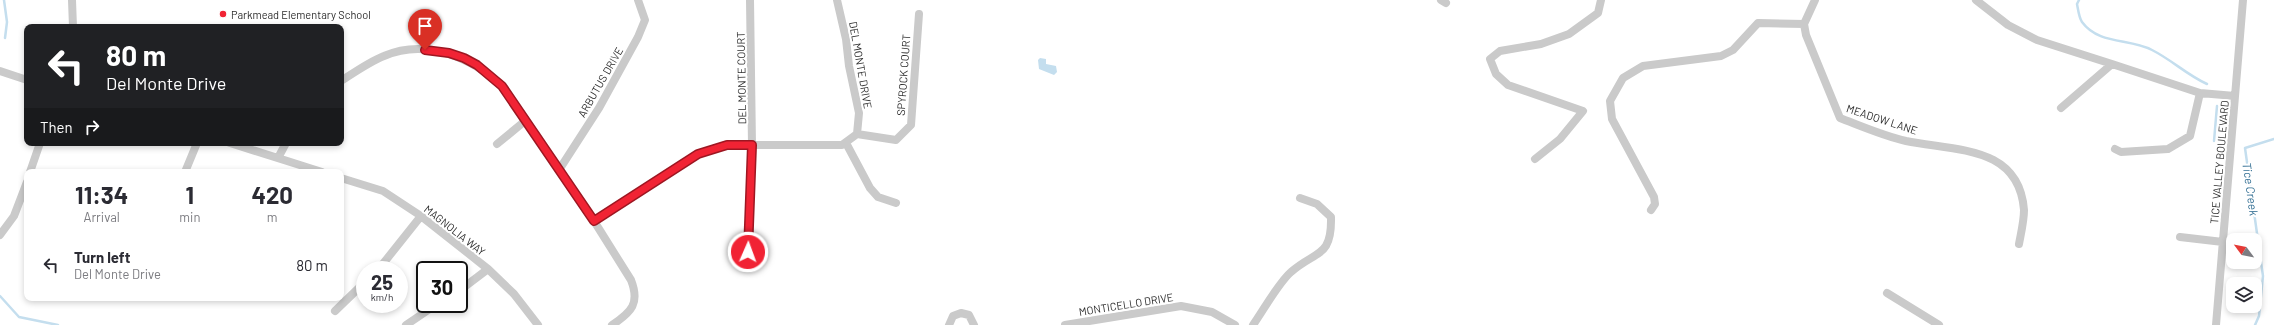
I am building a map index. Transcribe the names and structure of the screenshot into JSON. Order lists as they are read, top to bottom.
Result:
{
  "streets": {
    "street": [
      "DEL MONTE DRIVE",
      "SPYROCK COURT",
      "DEL MONTE COURT",
      "ARBUTUS DRIVE",
      "MEADOW LANE",
      "TICE VALLEY BOULEVARD",
      "MAGNOLIA WAY",
      "MONTICELLO DRIVE"
    ]
  },
  "crossings": [
    ["DEL MONTE DRIVE", "SPYROCK COURT"]
  ],
  "water": ["Tice Creek"],
  "places": ["Parkmead Elementary School"],
  "north": "top left",
  "page": {
    "turn": ["80 m", "Del Monte Drive"],
    "then": "Then",
    "eta": [
      "11:34",
      "Arrival",
      "1",
      "min",
      "420",
      "m"
    ],
    "list": [
      {
        "name": "Turn left",
        "note": "Del Monte Drive",
        "value": "80 m"
      }
    ],
    "speed": "25 km/h",
    "limit": "30"
  }
}
